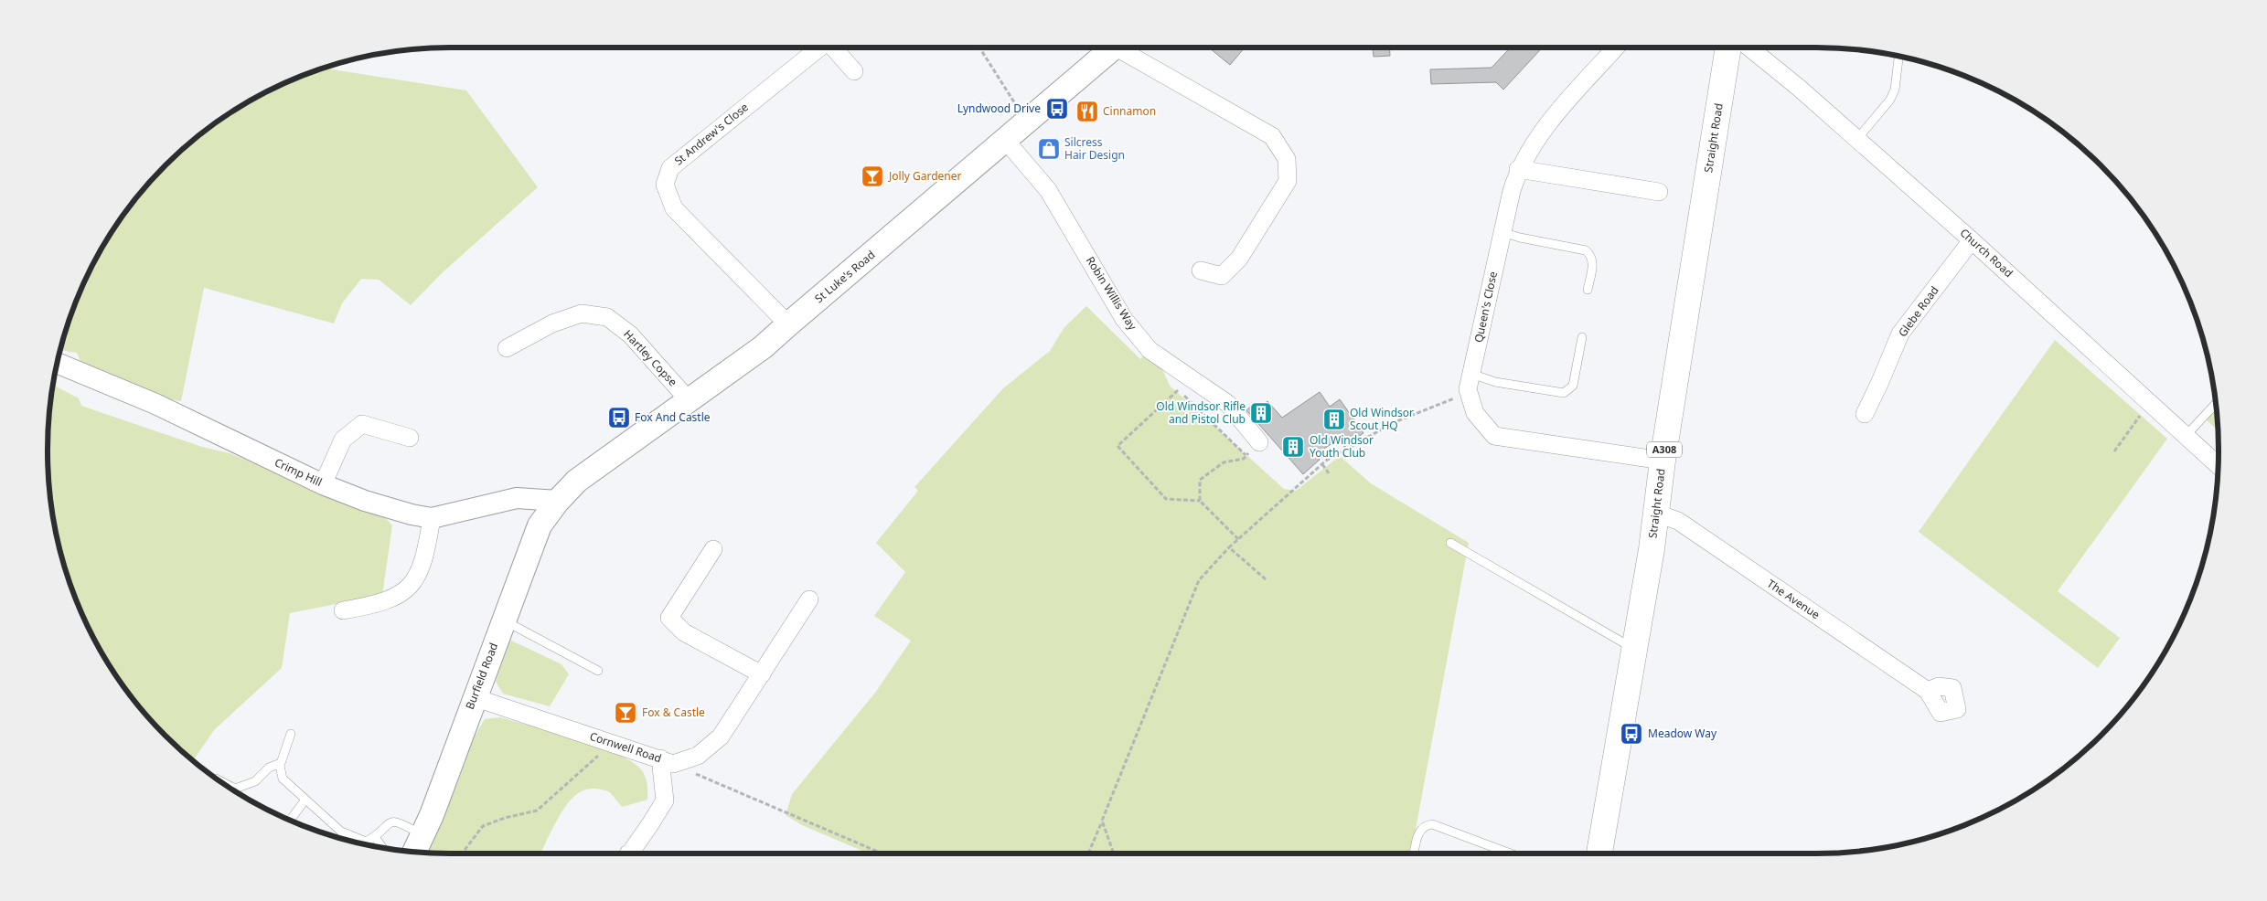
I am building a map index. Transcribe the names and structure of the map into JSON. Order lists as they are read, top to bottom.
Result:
{
  "streets": {
    "main road": [
      "Straight Road",
      "St Luke's Road",
      "A308",
      "Burfield Road"
    ],
    "street": [
      "St Andrew's Close",
      "Church Road",
      "Robin Willis Way",
      "Queen's Close",
      "Glebe Road",
      "Hartley Copse",
      "Crimp Hill",
      "The Avenue",
      "Cornwell Road"
    ]
  },
  "crossings": [
    ["St Andrew's Close", "St Luke's Road"],
    ["Straight Road", "Queen's Close"],
    ["Straight Road", "The Avenue"],
    ["Church Road", "Glebe Road"],
    ["St Luke's Road", "Robin Willis Way"],
    ["St Luke's Road", "Hartley Copse"],
    ["St Luke's Road", "Crimp Hill"],
    ["St Luke's Road", "Burfield Road"],
    ["Crimp Hill", "Burfield Road"],
    ["Burfield Road", "Cornwell Road"]
  ],
  "places": {
    "bus stop": ["Lyndwood Drive", "Fox And Castle", "Meadow Way"],
    "restaurant": ["Cinnamon"],
    "shop": ["Silcress Hair Design"],
    "bar": ["Jolly Gardener", "Fox & Castle"],
    "building": ["Old Windsor Rifle and Pistol Club", "Old Windsor Scout HQ", "Old Windsor Youth Club"]
  }
}
